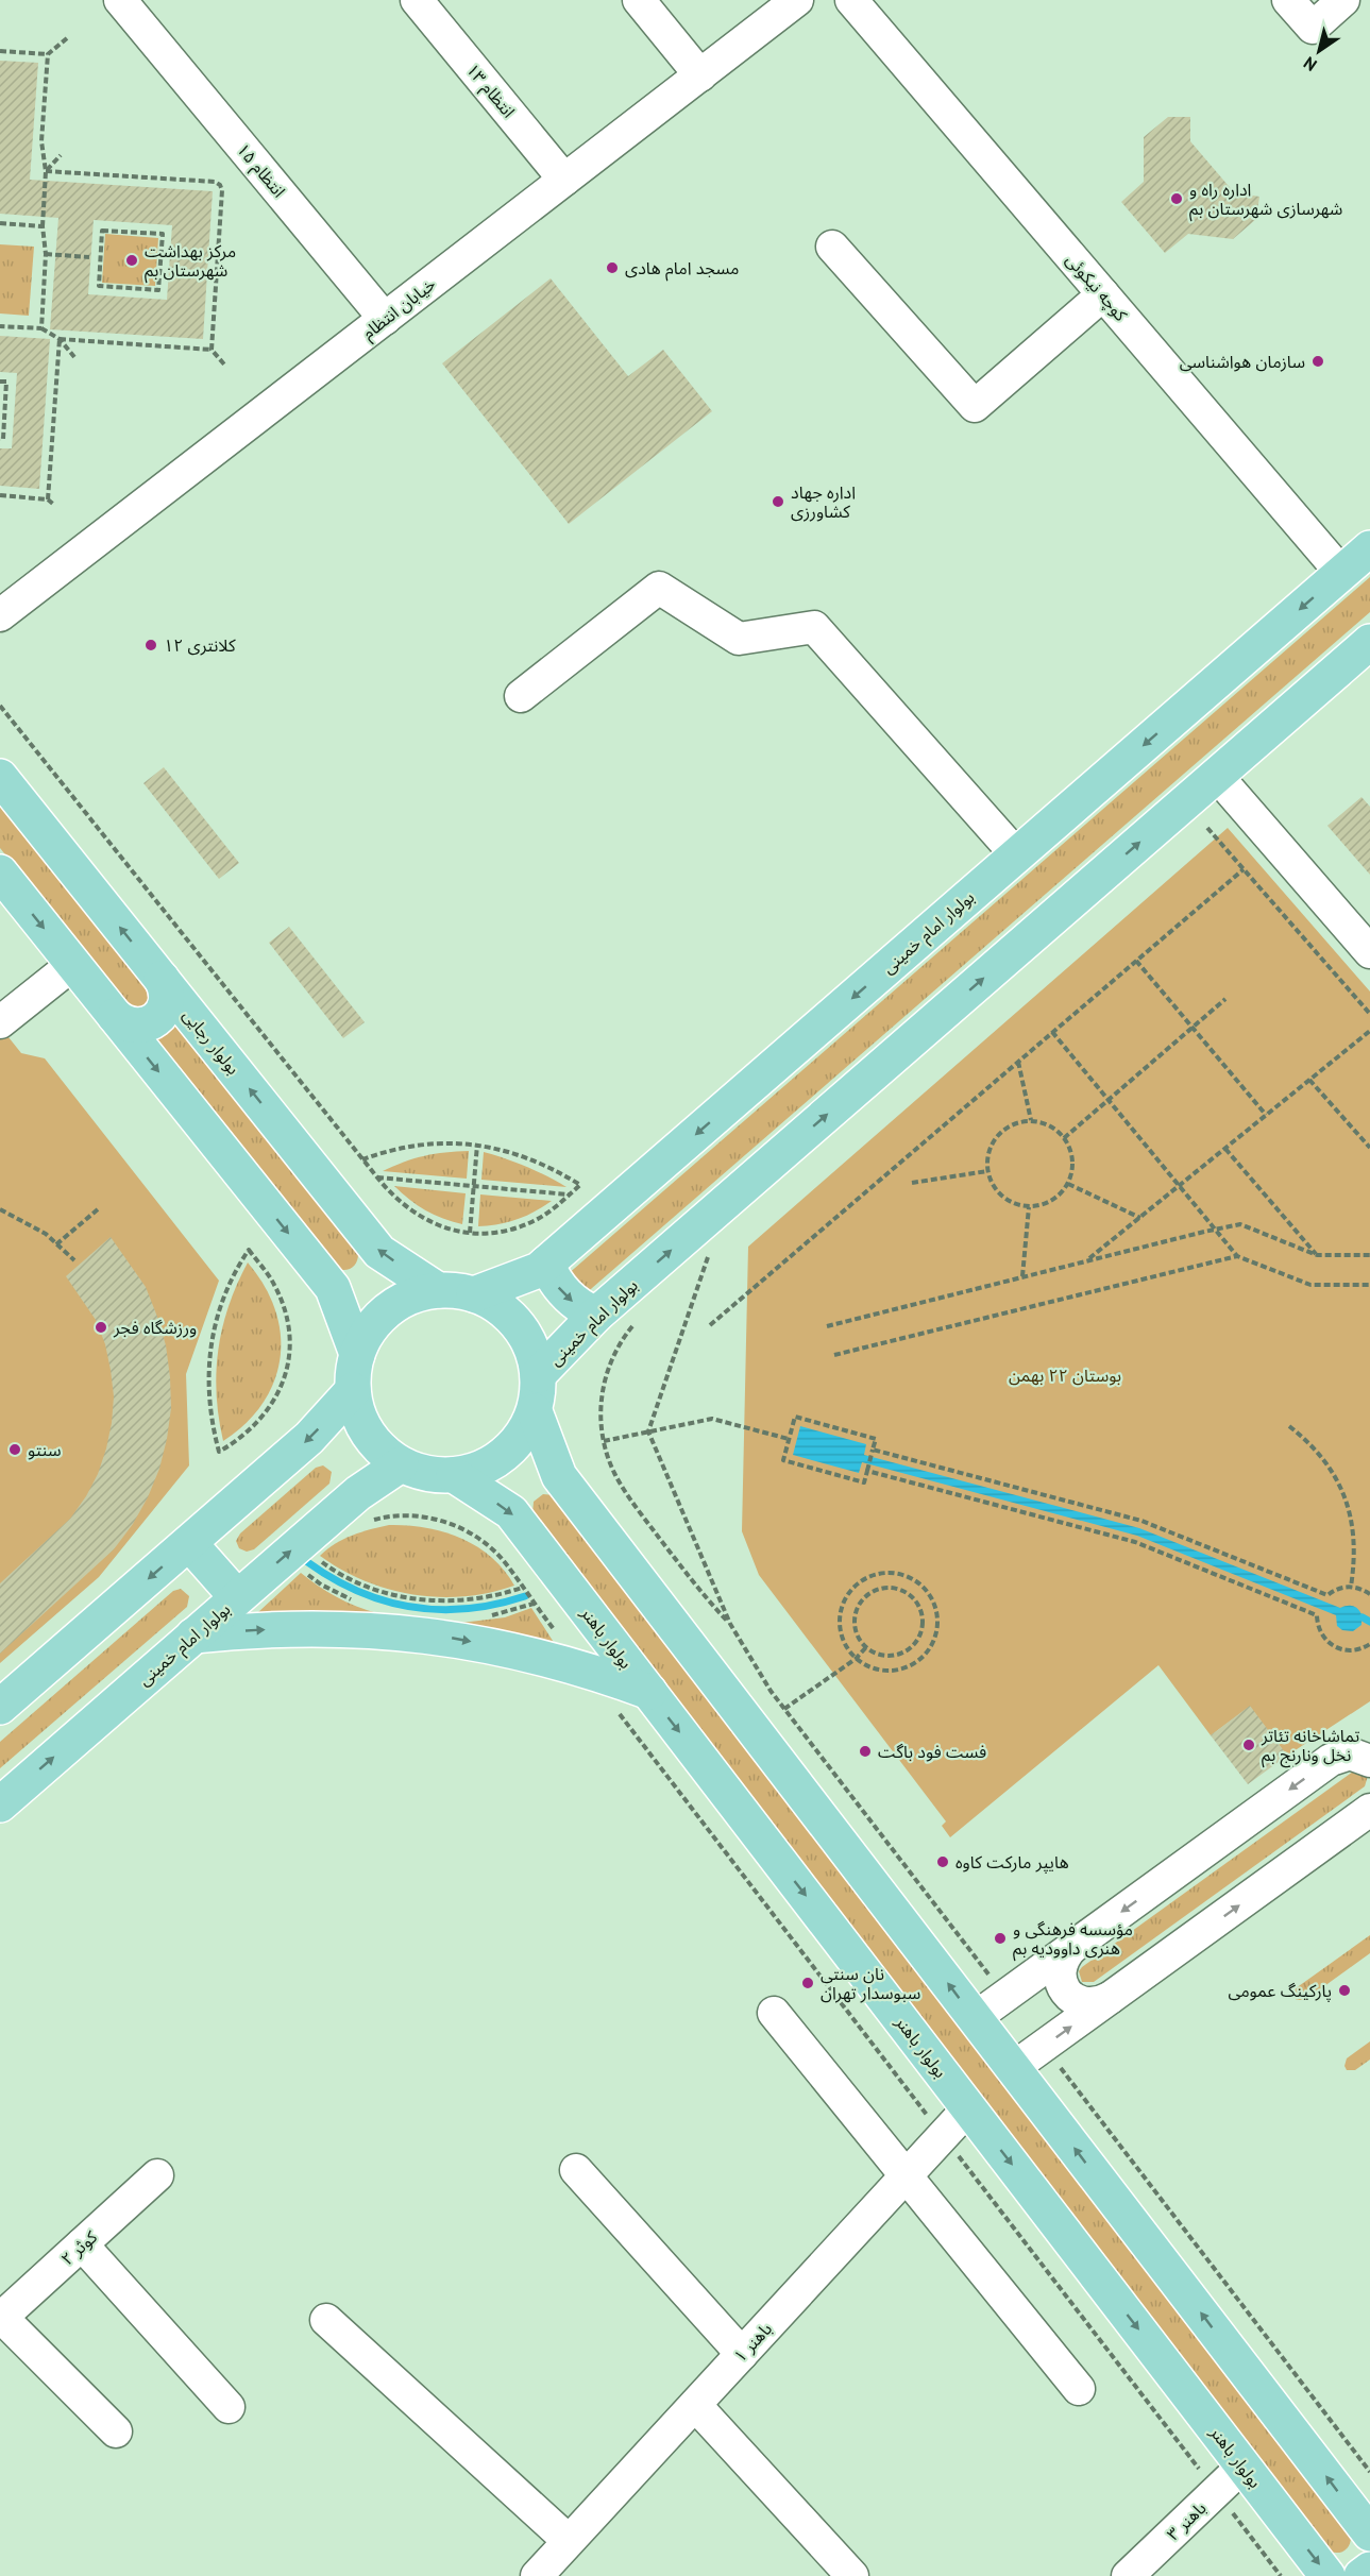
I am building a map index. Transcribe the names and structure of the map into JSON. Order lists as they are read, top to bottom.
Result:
{
  "streets": {
    "main road": ["بولوار امام خمینی", "بولوار رجایی", "بولوار باهنر"],
    "street": [
      "انتظام ۱۳",
      "انتظام ۱۵",
      "کوچه نیکوئی",
      "خیابان انتظام",
      "کوثر ۲",
      "باهنر ۱",
      "باهنر ۳"
    ]
  },
  "crossings": [
    ["انتظام ۱۳", "خیابان انتظام"],
    ["انتظام ۱۵", "خیابان انتظام"],
    ["کوچه نیکوئی", "بولوار امام خمینی"],
    ["بولوار امام خمینی", "بولوار رجایی"],
    ["بولوار امام خمینی", "بولوار باهنر"],
    ["بولوار رجایی", "بولوار باهنر"],
    ["بولوار باهنر", "باهنر ۱"],
    ["بولوار باهنر", "باهنر ۳"]
  ],
  "parks": ["بوستان ۲۲ بهمن"],
  "places": [
    "اداره راه و شهرسازی شهرستان بم",
    "مرکز بهداشت شهرستان بم",
    "مسجد امام هادی",
    "سازمان هواشناسی",
    "اداره جهاد کشاورزی",
    "کلانتری ۱۲",
    "ورزشگاه فجر",
    "سنتو",
    "تماشاخانه تئاتر نخل ونارنج بم",
    "فست فود باگت",
    "هایپر مارکت کاوه",
    "مؤسسه فرهنگی و هنری داوودیه بم",
    "نان سنتی سبوسدار تهران",
    "پارکینگ عمومی"
  ],
  "north": "bottom left"
}
